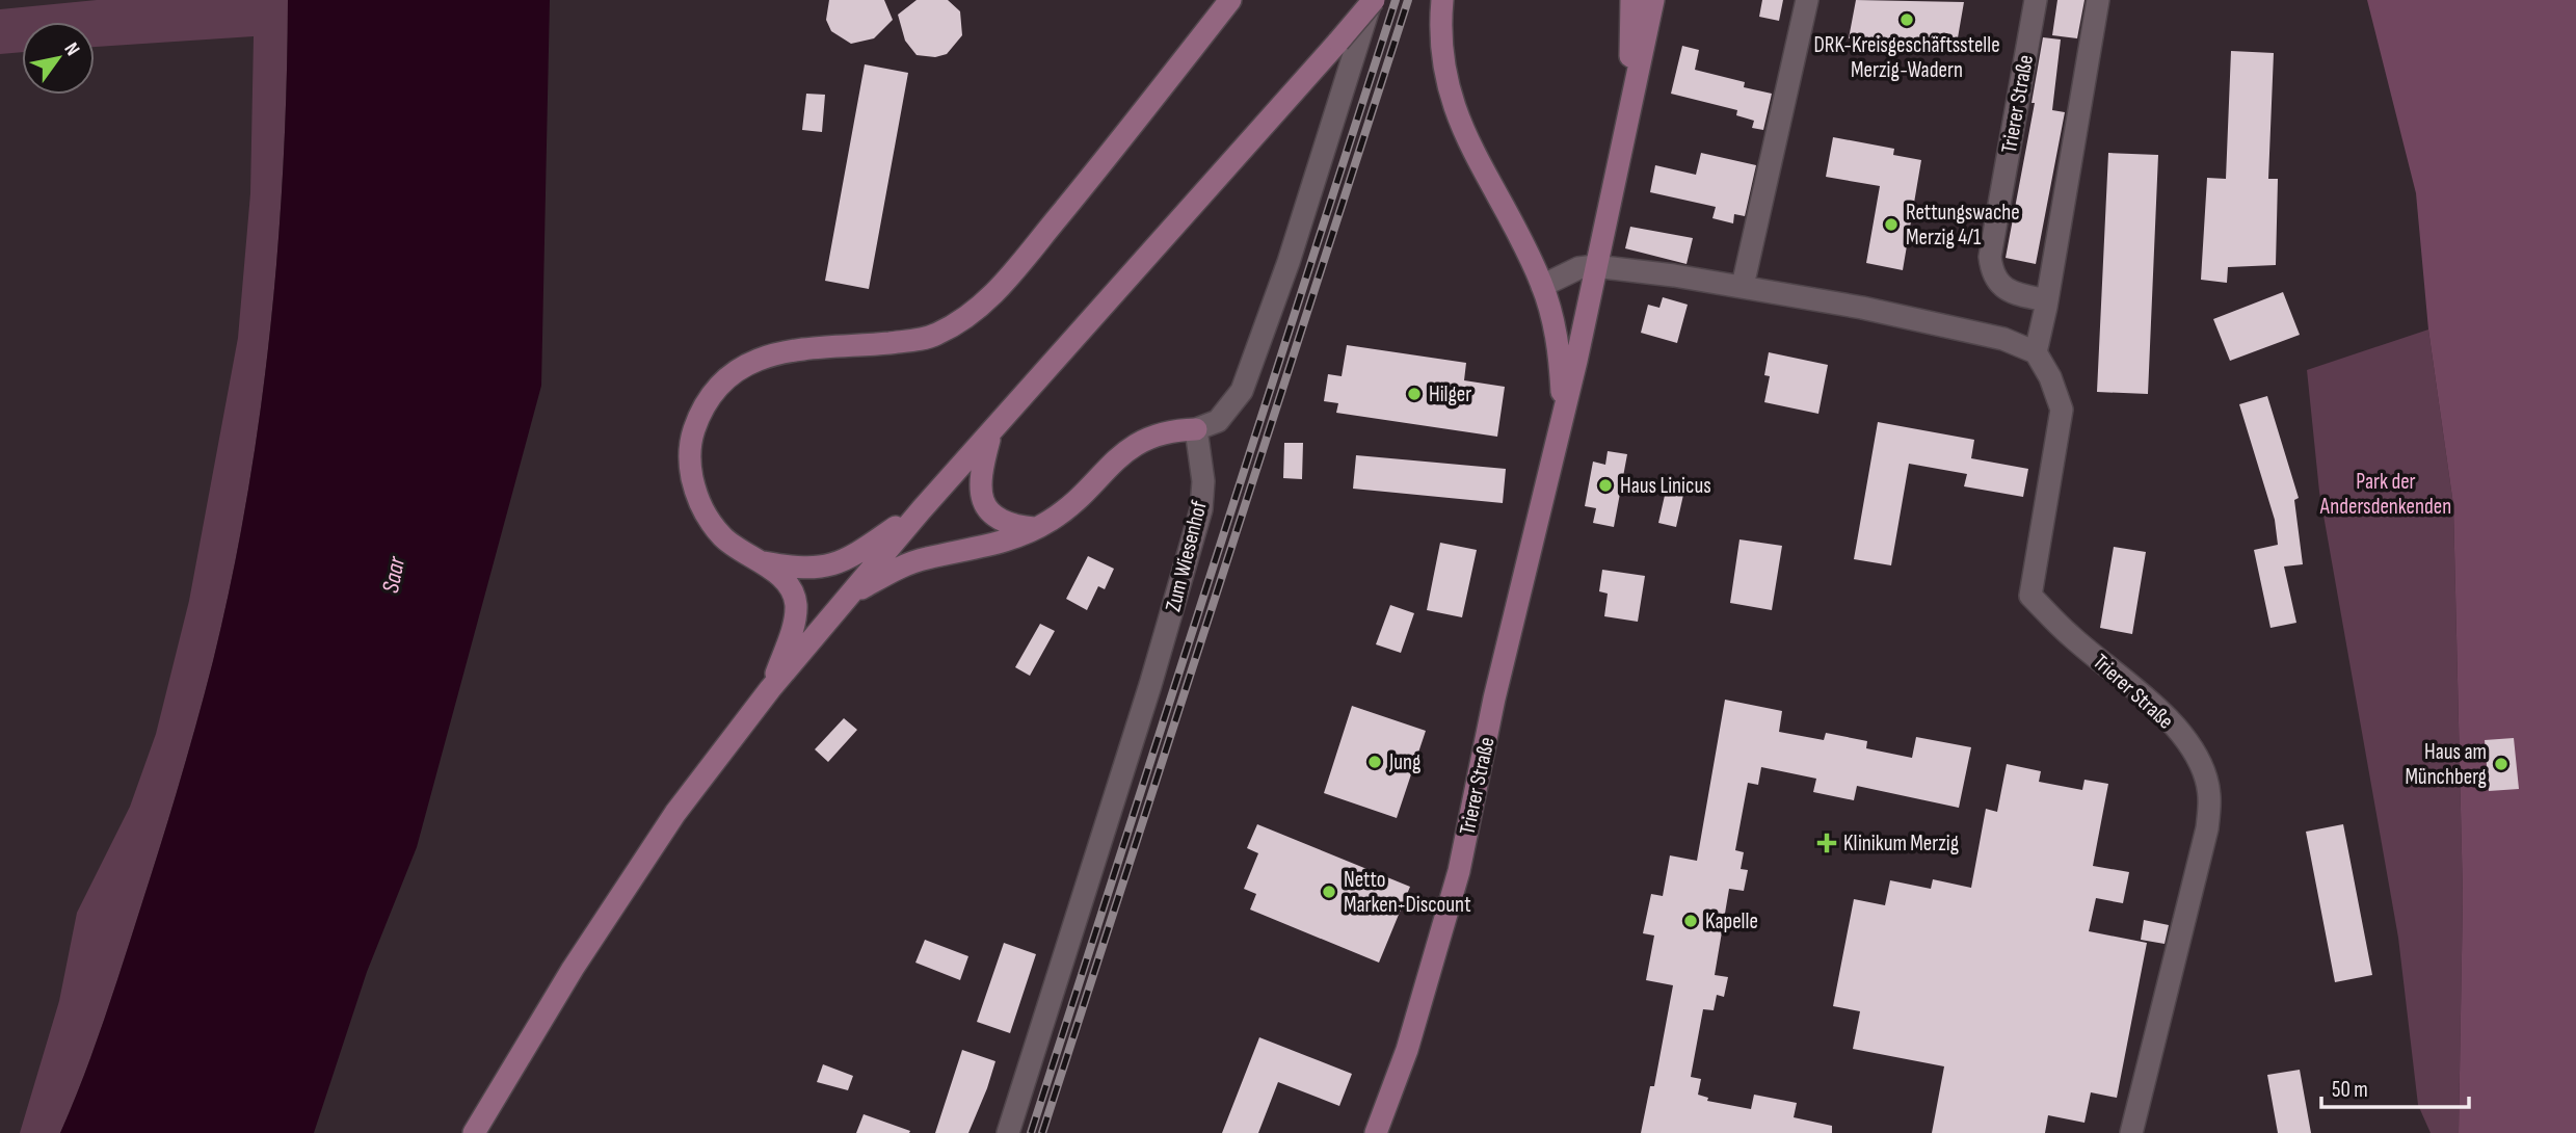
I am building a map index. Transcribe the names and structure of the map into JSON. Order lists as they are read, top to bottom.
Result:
{
  "streets": {
    "main road": ["Trierer Straße"],
    "street": ["Zum Wiesenhof"]
  },
  "water": ["Saar"],
  "parks": ["Park der Andersdenkenden"],
  "places": {
    "other": [
      "DRK-Kreisgeschäftsstelle Merzig-Wadern",
      "Rettungswache Merzig 4/1",
      "Hilger",
      "Haus Linicus",
      "Jung",
      "Haus am Münchberg",
      "Netto Marken-Discount",
      "Kapelle"
    ],
    "health": ["Klinikum Merzig"]
  },
  "scale_bar": "50 m",
  "north": "top right"
}
